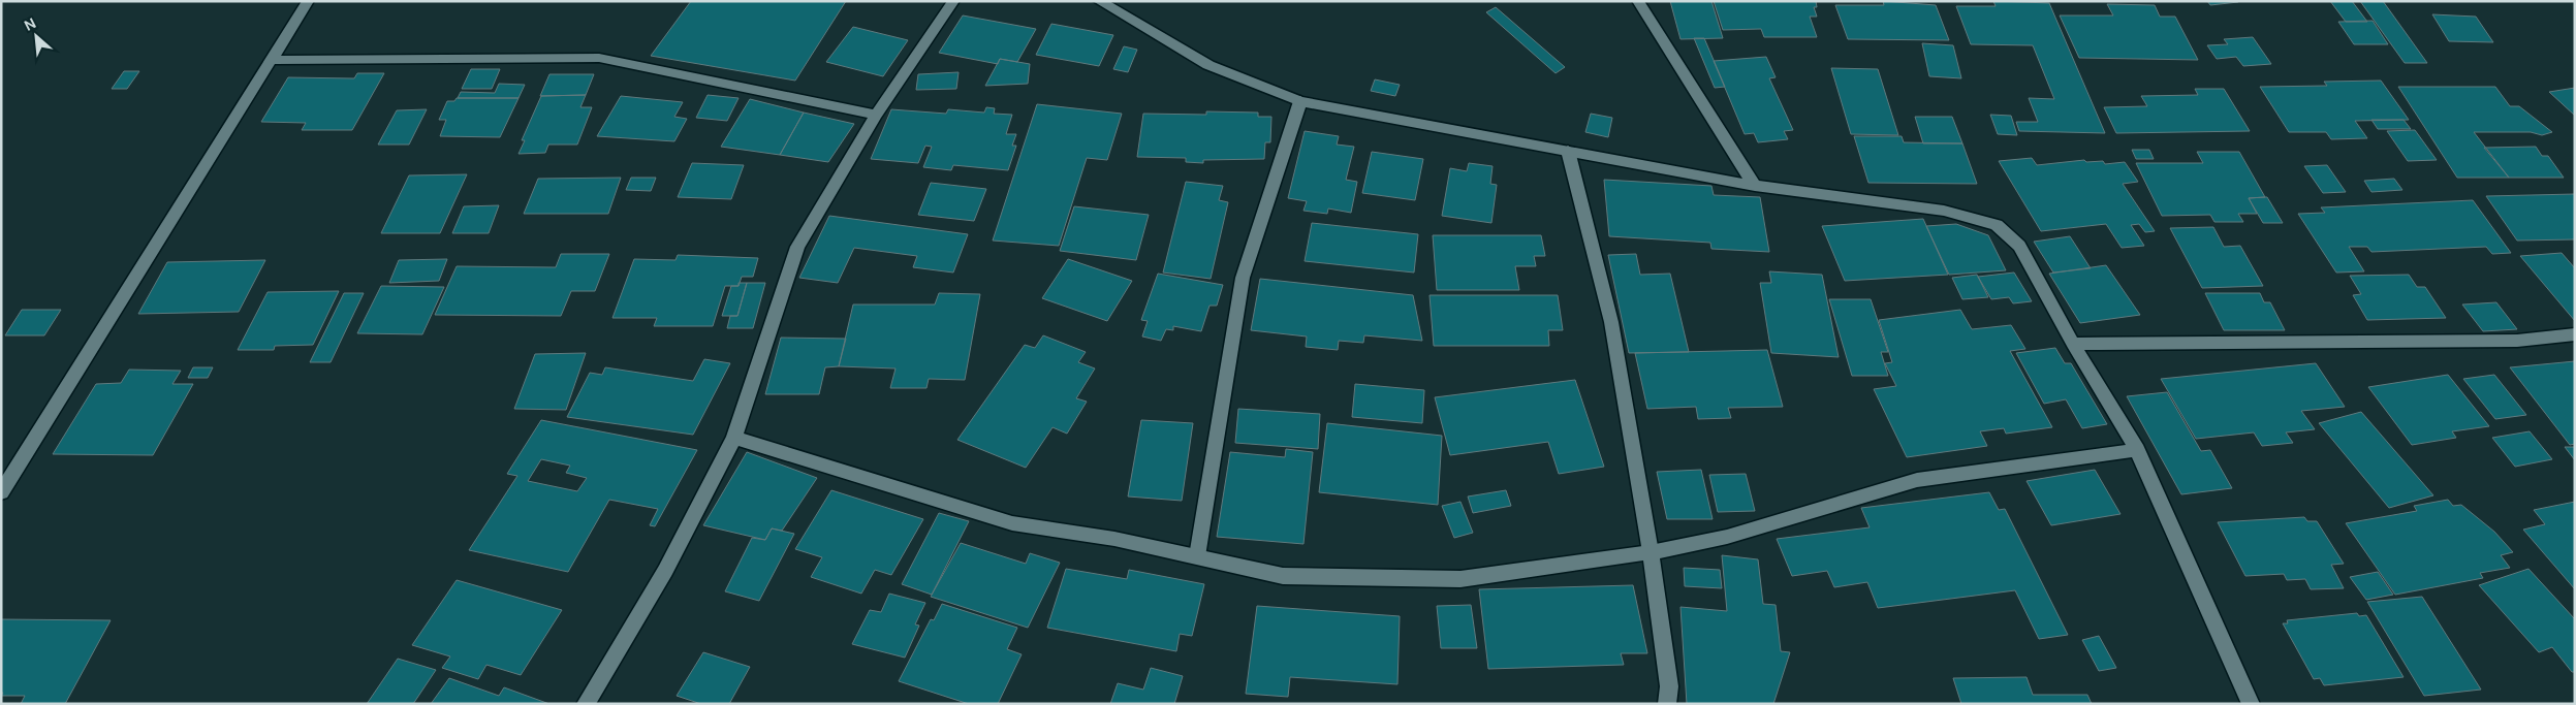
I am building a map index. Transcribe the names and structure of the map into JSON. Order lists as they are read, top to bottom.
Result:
{
  "north": "top left"
}
